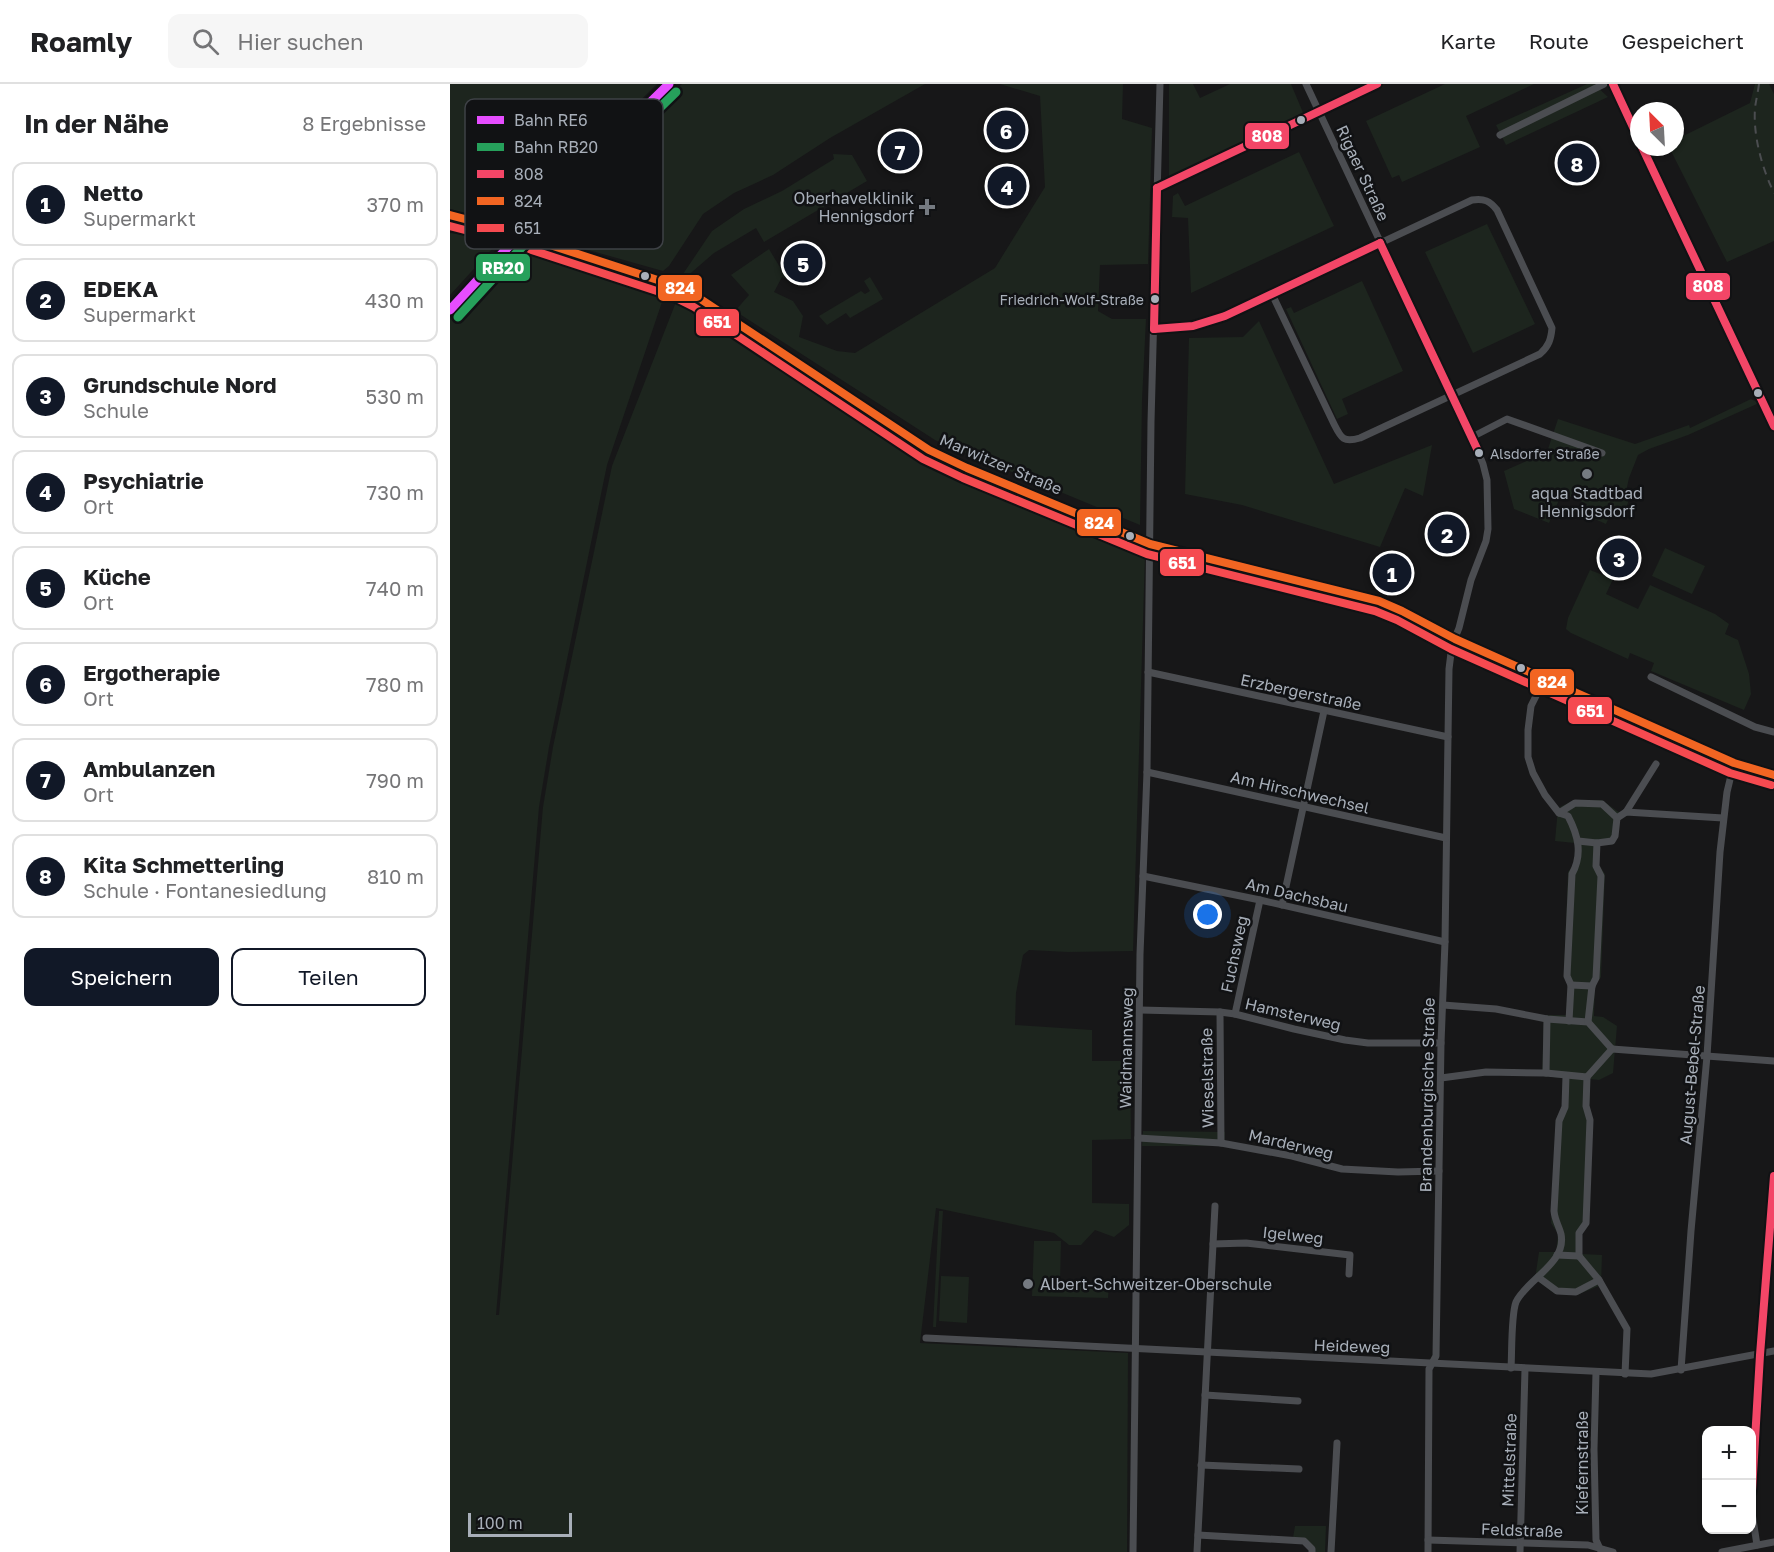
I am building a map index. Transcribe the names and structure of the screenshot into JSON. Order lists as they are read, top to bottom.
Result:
{
  "streets": {
    "main road": ["Marwitzer Straße"],
    "street": [
      "Rigaer Straße",
      "Erzbergerstraße",
      "Am Hirschwechsel",
      "Am Dachsbau",
      "Fuchsweg",
      "Hamsterweg",
      "Waidmannsweg",
      "August-Bebel-Straße",
      "Wieselstraße",
      "Brandenburgische Straße",
      "Marderweg",
      "Igelweg",
      "Heideweg",
      "Mittelstraße",
      "Kiefernstraße",
      "Feldstraße"
    ]
  },
  "crossings": [
    ["Rigaer Straße", "Marwitzer Straße"],
    ["Rigaer Straße", "Brandenburgische Straße"],
    ["Marwitzer Straße", "Waidmannsweg"],
    ["Marwitzer Straße", "August-Bebel-Straße"],
    ["Marwitzer Straße", "Brandenburgische Straße"],
    ["Erzbergerstraße", "Waidmannsweg"],
    ["Erzbergerstraße", "Brandenburgische Straße"],
    ["Am Hirschwechsel", "Waidmannsweg"],
    ["Am Hirschwechsel", "Brandenburgische Straße"],
    ["Am Dachsbau", "Fuchsweg"],
    ["Am Dachsbau", "Waidmannsweg"],
    ["Am Dachsbau", "Brandenburgische Straße"],
    ["Fuchsweg", "Hamsterweg"],
    ["Hamsterweg", "Waidmannsweg"],
    ["Hamsterweg", "Wieselstraße"],
    ["Hamsterweg", "Brandenburgische Straße"],
    ["Waidmannsweg", "Marderweg"],
    ["Waidmannsweg", "Heideweg"],
    ["August-Bebel-Straße", "Heideweg"],
    ["Wieselstraße", "Marderweg"],
    ["Brandenburgische Straße", "Marderweg"],
    ["Brandenburgische Straße", "Heideweg"],
    ["Brandenburgische Straße", "Feldstraße"],
    ["Heideweg", "Mittelstraße"],
    ["Heideweg", "Kiefernstraße"],
    ["Mittelstraße", "Feldstraße"],
    ["Kiefernstraße", "Feldstraße"]
  ],
  "places": {
    "health": ["Oberhavelklinik Hennigsdorf"],
    "other": [
      "Friedrich-Wolf-Straße",
      "Alsdorfer Straße",
      "aqua Stadtbad Hennigsdorf",
      "Albert-Schweitzer-Oberschule"
    ]
  },
  "lines": [
    "rail line RE6",
    "transit line 808",
    "rail line RB20",
    "transit line 824",
    "transit line 651"
  ],
  "legend": [
    "Bahn RE6",
    "Bahn RB20",
    "808",
    "824",
    "651"
  ],
  "scale_bar": "100 m",
  "north": "top left",
  "page": {
    "header": "Roamly",
    "search": "Hier suchen",
    "nav": ["Karte", "Route", "Gespeichert"],
    "heading": ["In der Nähe", "8 Ergebnisse"],
    "pins": [
      "6",
      "7",
      "8",
      "4",
      "5",
      "2",
      "3",
      "1"
    ],
    "list": [
      {
        "mark": "1",
        "name": "Netto",
        "note": "Supermarkt",
        "value": "370 m"
      },
      {
        "mark": "2",
        "name": "EDEKA",
        "note": "Supermarkt",
        "value": "430 m"
      },
      {
        "mark": "3",
        "name": "Grundschule Nord",
        "note": "Schule",
        "value": "530 m"
      },
      {
        "mark": "4",
        "name": "Psychiatrie",
        "note": "Ort",
        "value": "730 m"
      },
      {
        "mark": "5",
        "name": "Küche",
        "note": "Ort",
        "value": "740 m"
      },
      {
        "mark": "6",
        "name": "Ergotherapie",
        "note": "Ort",
        "value": "780 m"
      },
      {
        "mark": "7",
        "name": "Ambulanzen",
        "note": "Ort",
        "value": "790 m"
      },
      {
        "mark": "8",
        "name": "Kita Schmetterling",
        "note": "Schule · Fontanesiedlung",
        "value": "810 m"
      }
    ],
    "buttons": ["Speichern", "Teilen"],
    "map_buttons": ["+", "−"],
    "scale": "100 m"
  }
}
